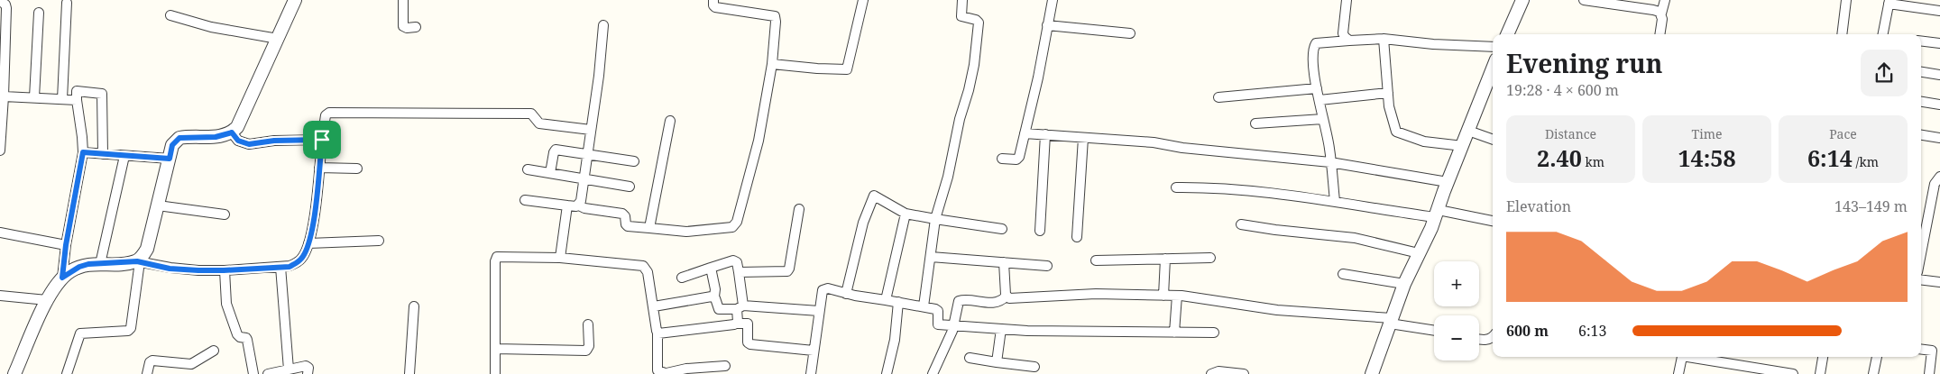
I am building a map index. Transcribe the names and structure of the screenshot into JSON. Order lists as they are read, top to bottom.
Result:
{
  "page": {
    "heading": ["Evening run", "19:28 · 4 × 600 m"],
    "stats": [
      ["Distance", "2.40 km"],
      ["Time", "14:58"],
      ["Pace", "6:14 /km"]
    ],
    "chart": ["Elevation", "143–149 m"],
    "map_buttons": ["+", "−"],
    "list": [
      {
        "name": "600 m",
        "note": "6:13"
      }
    ]
  }
}
